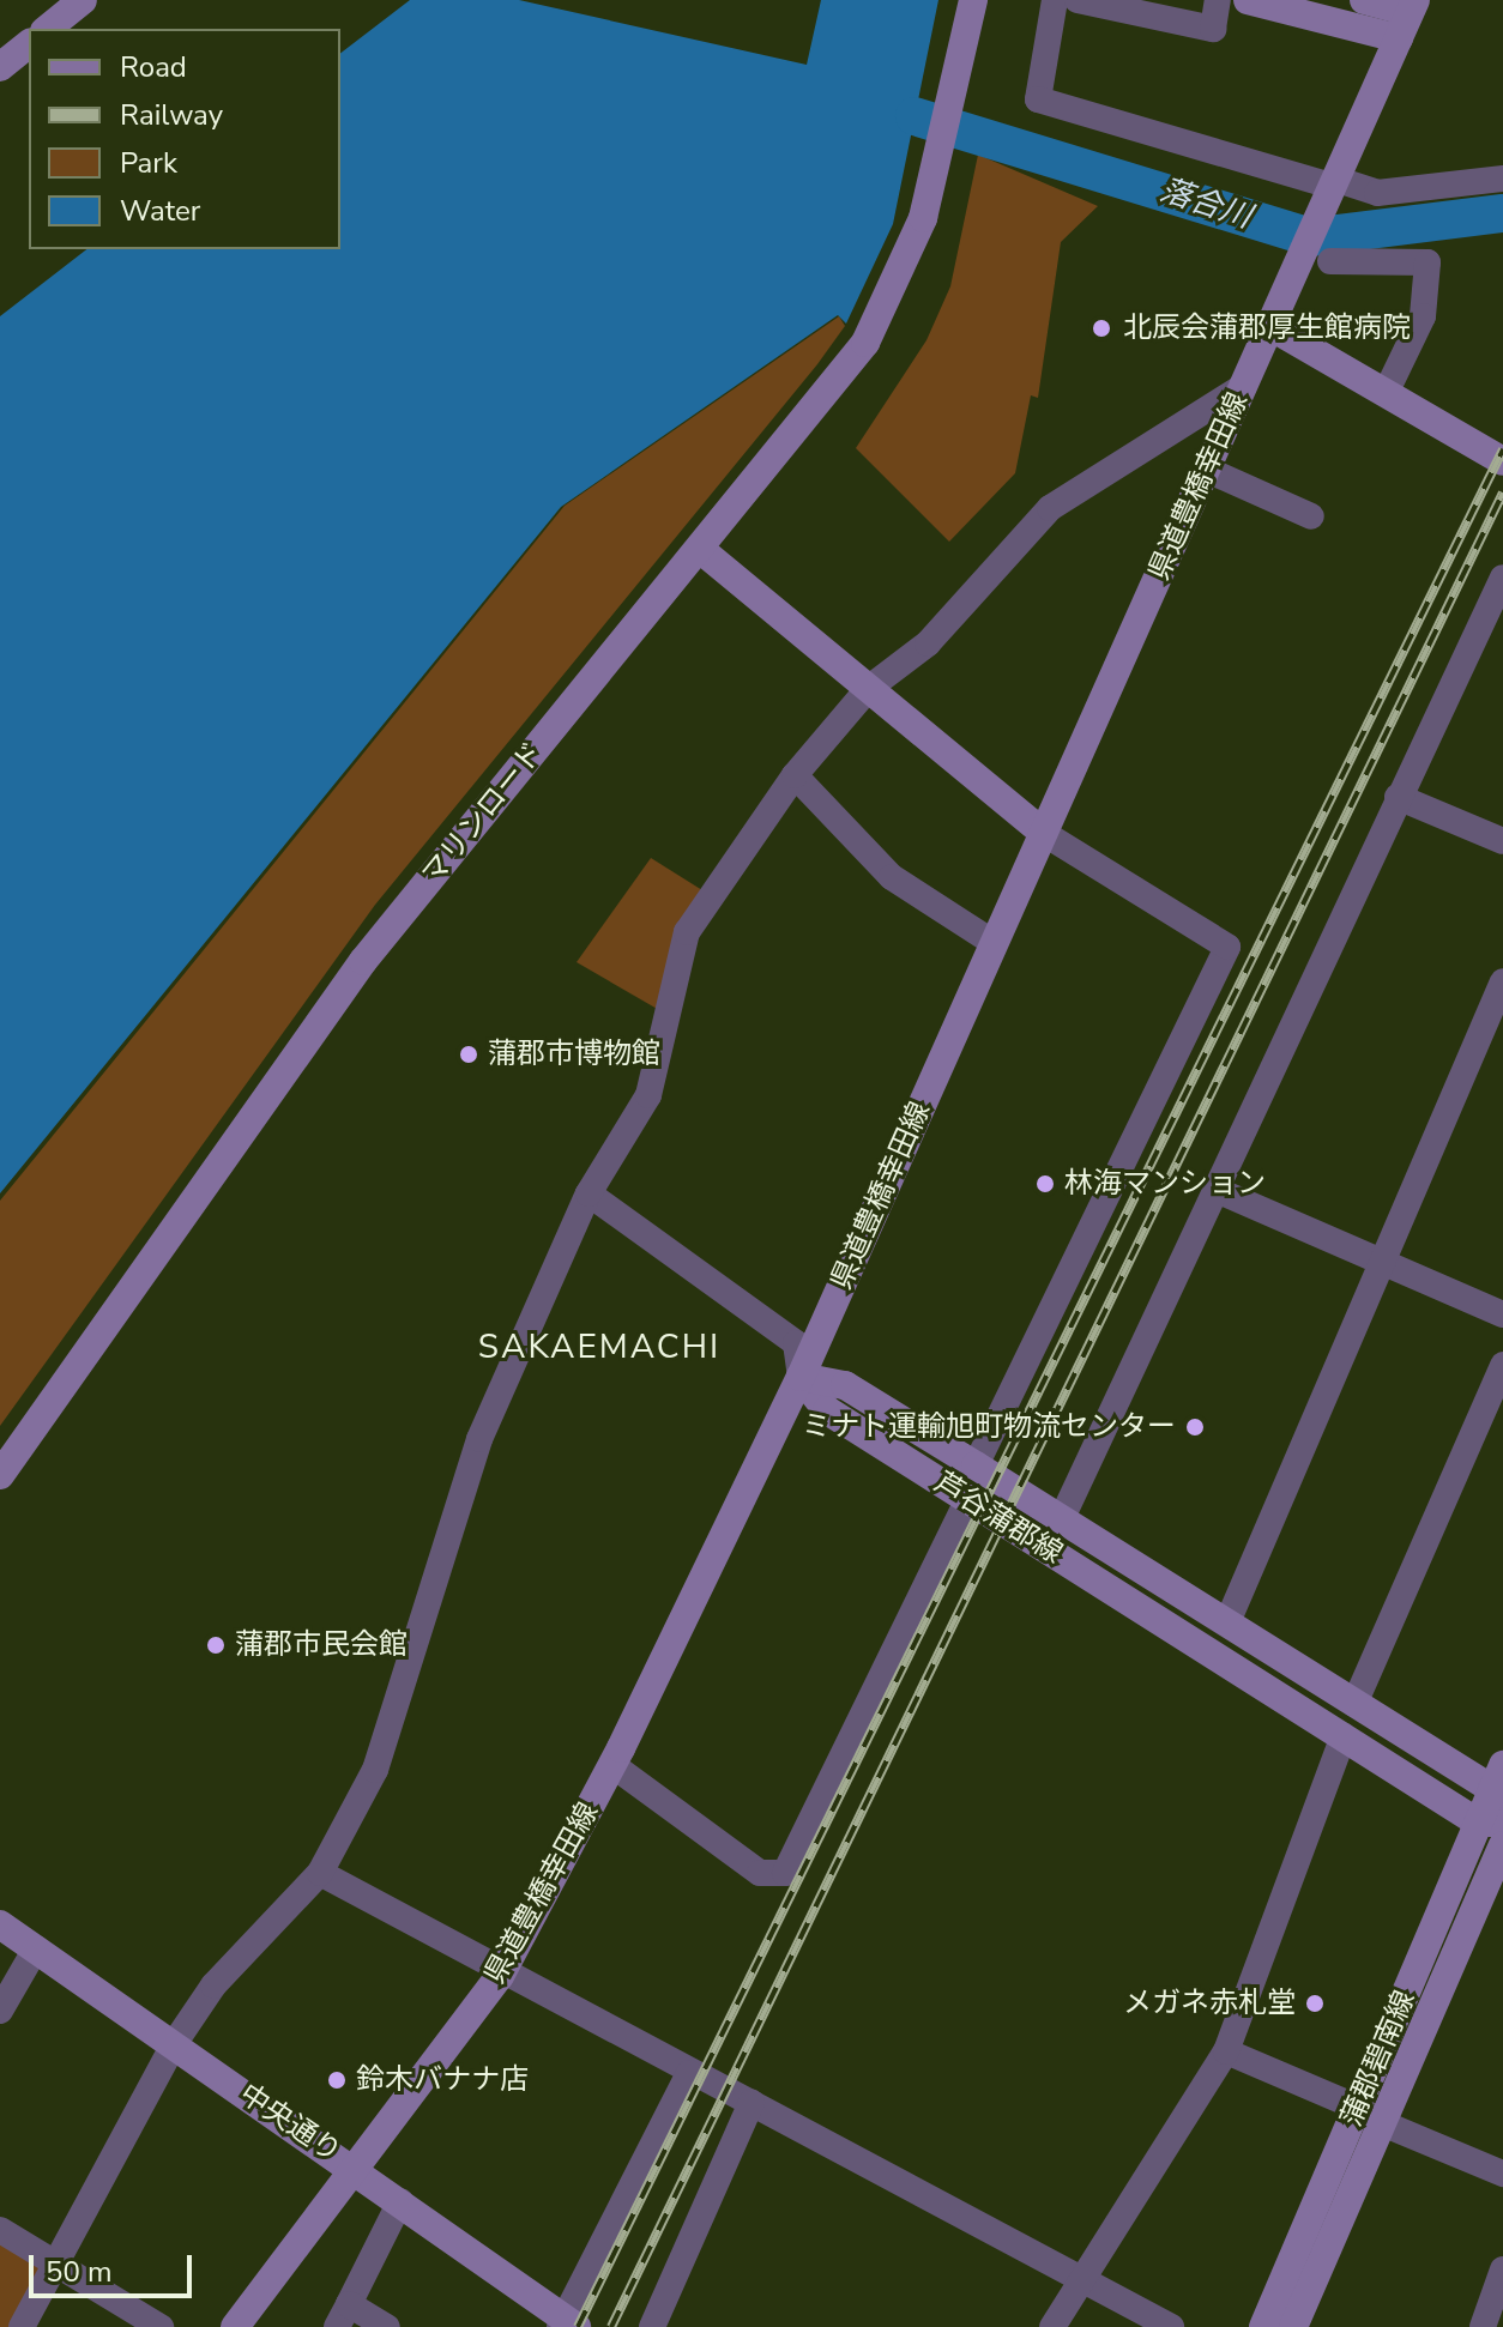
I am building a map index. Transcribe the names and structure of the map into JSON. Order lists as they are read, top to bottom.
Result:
{
  "streets": {
    "main road": [
      "県道豊橋幸田線",
      "マリンロード",
      "芦谷蒲郡線",
      "蒲郡碧南線",
      "中央通り"
    ]
  },
  "crossings": [
    ["県道豊橋幸田線", "芦谷蒲郡線"],
    ["県道豊橋幸田線", "中央通り"],
    ["芦谷蒲郡線", "蒲郡碧南線"]
  ],
  "districts": ["SAKAEMACHI"],
  "water": ["落合川"],
  "places": [
    "北辰会蒲郡厚生館病院",
    "蒲郡市博物館",
    "林海マンション",
    "ミナト運輸旭町物流センター",
    "蒲郡市民会館",
    "メガネ赤札堂",
    "鈴木バナナ店"
  ],
  "legend": [
    "Road",
    "Railway",
    "Park",
    "Water"
  ],
  "scale_bar": "50 m"
}
